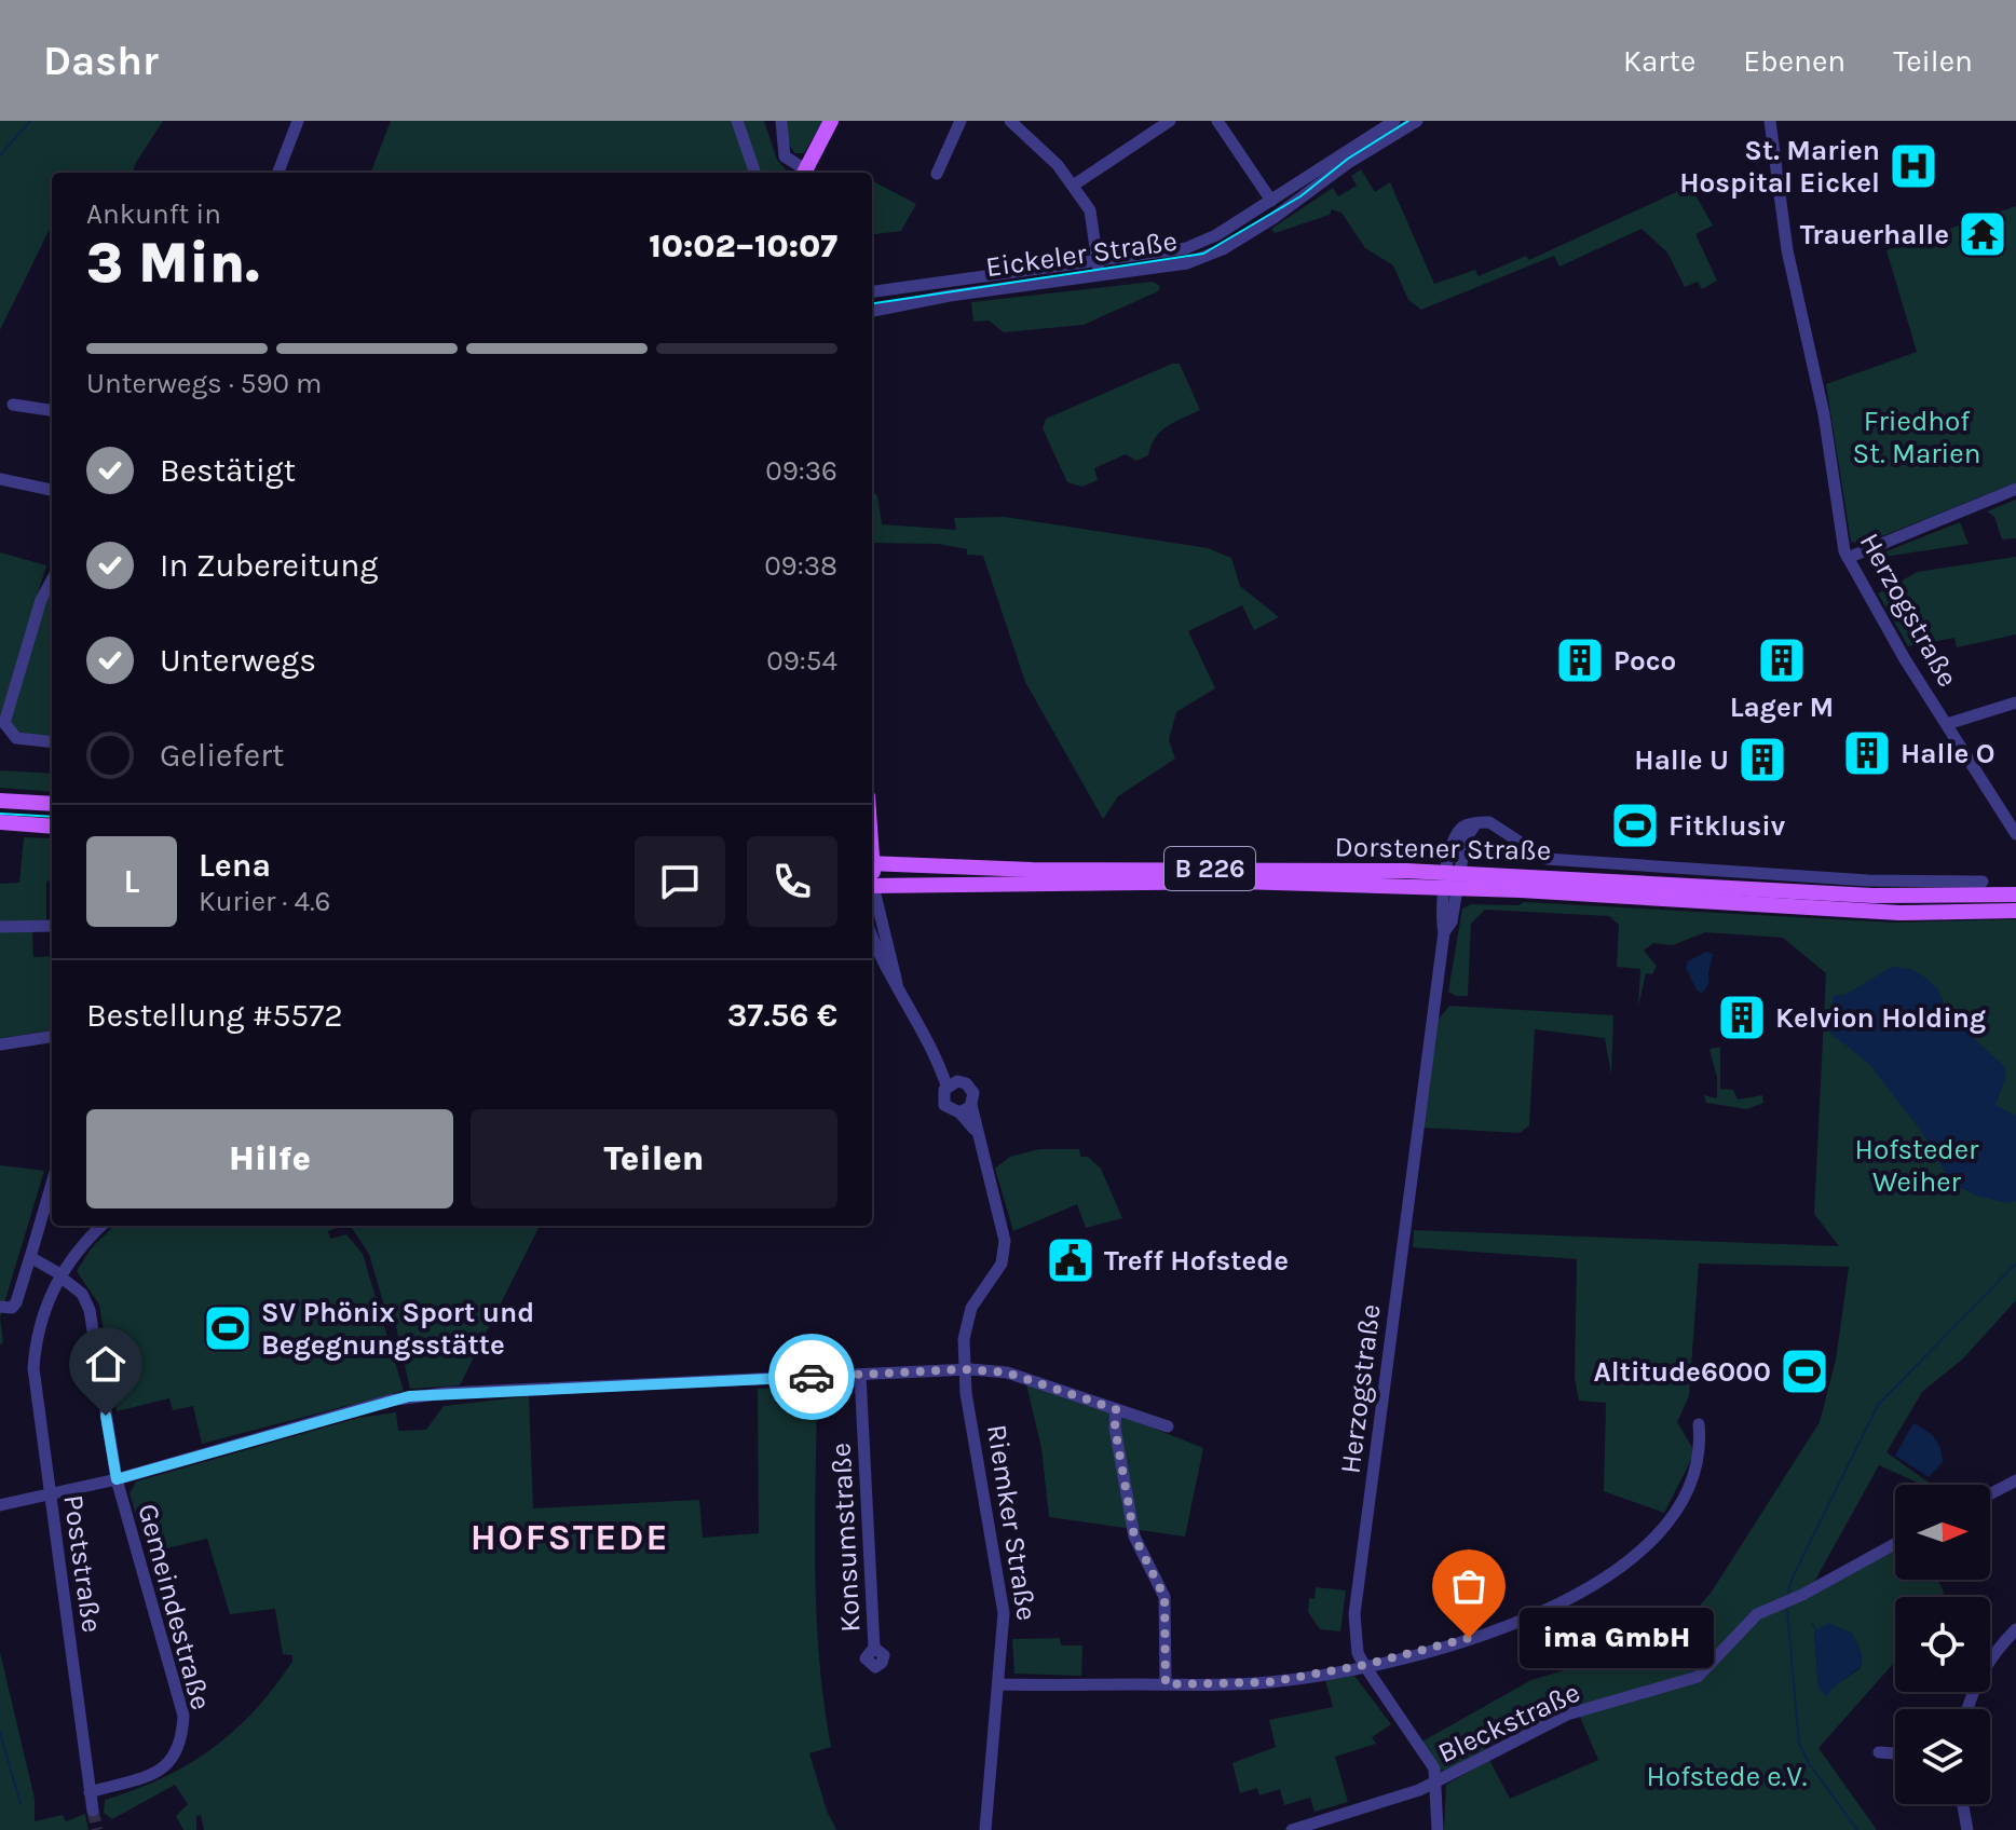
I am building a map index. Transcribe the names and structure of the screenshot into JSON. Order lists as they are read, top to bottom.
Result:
{
  "streets": {
    "main road": ["Dorstener Straße", "B 226"],
    "street": [
      "Eickeler Straße",
      "Herzogstraße",
      "Riemker Straße",
      "Konsumstraße",
      "Poststraße",
      "Gemeindestraße",
      "Bleckstraße"
    ]
  },
  "crossings": [
    ["Herzogstraße", "Dorstener Straße"],
    ["Herzogstraße", "Bleckstraße"],
    ["Poststraße", "Gemeindestraße"]
  ],
  "districts": ["HOFSTEDE"],
  "parks": ["Friedhof St. Marien", "Hofsteder Weiher", "Hofstede e.V."],
  "places": {
    "hospital": ["St. Marien Hospital Eickel"],
    "temple": ["Trauerhalle"],
    "building": [
      "Poco",
      "Lager M",
      "Halle O",
      "Halle U",
      "Kelvion Holding"
    ],
    "sports": ["Fitklusiv", "SV Phönix Sport und Begegnungsstätte", "Altitude6000"],
    "public building": ["Treff Hofstede"],
    "other": ["ima GmbH"]
  },
  "north": "right",
  "page": {
    "header": "Dashr",
    "nav": ["Karte", "Ebenen", "Teilen"],
    "heading": ["3 Min.", "Ankunft in", "10:02–10:07"],
    "panel": [
      "Lena",
      "Kurier · 4.6",
      "Bestellung #5572",
      "37.56 €"
    ],
    "bar": "Unterwegs · 590 m",
    "list": [
      ["Bestätigt", "09:36"],
      ["In Zubereitung", "09:38"],
      ["Unterwegs", "09:54"],
      "Geliefert"
    ],
    "round": "L",
    "buttons": ["Hilfe", "Teilen"],
    "bubble": "ima GmbH"
  }
}
